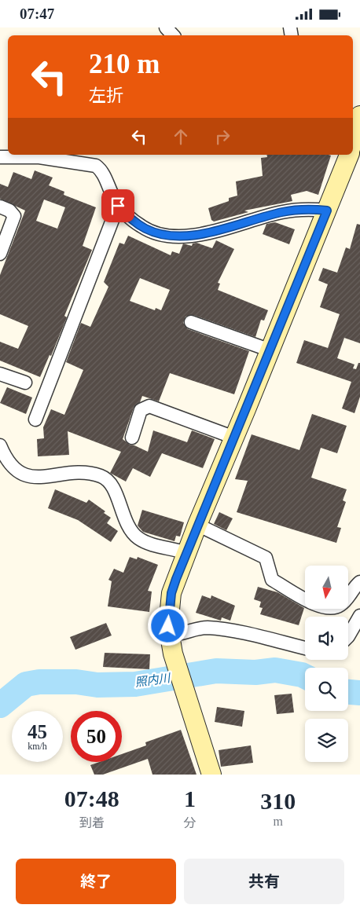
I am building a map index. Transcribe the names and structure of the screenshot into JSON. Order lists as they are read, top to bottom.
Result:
{
  "water": ["照内川"],
  "north": "bottom",
  "page": {
    "status": "07:47",
    "turn": ["210 m", "左折"],
    "speed": "45 km/h",
    "limit": "50",
    "eta": [
      "07:48",
      "到着",
      "1",
      "分",
      "310",
      "m"
    ],
    "buttons": ["終了", "共有"]
  }
}
